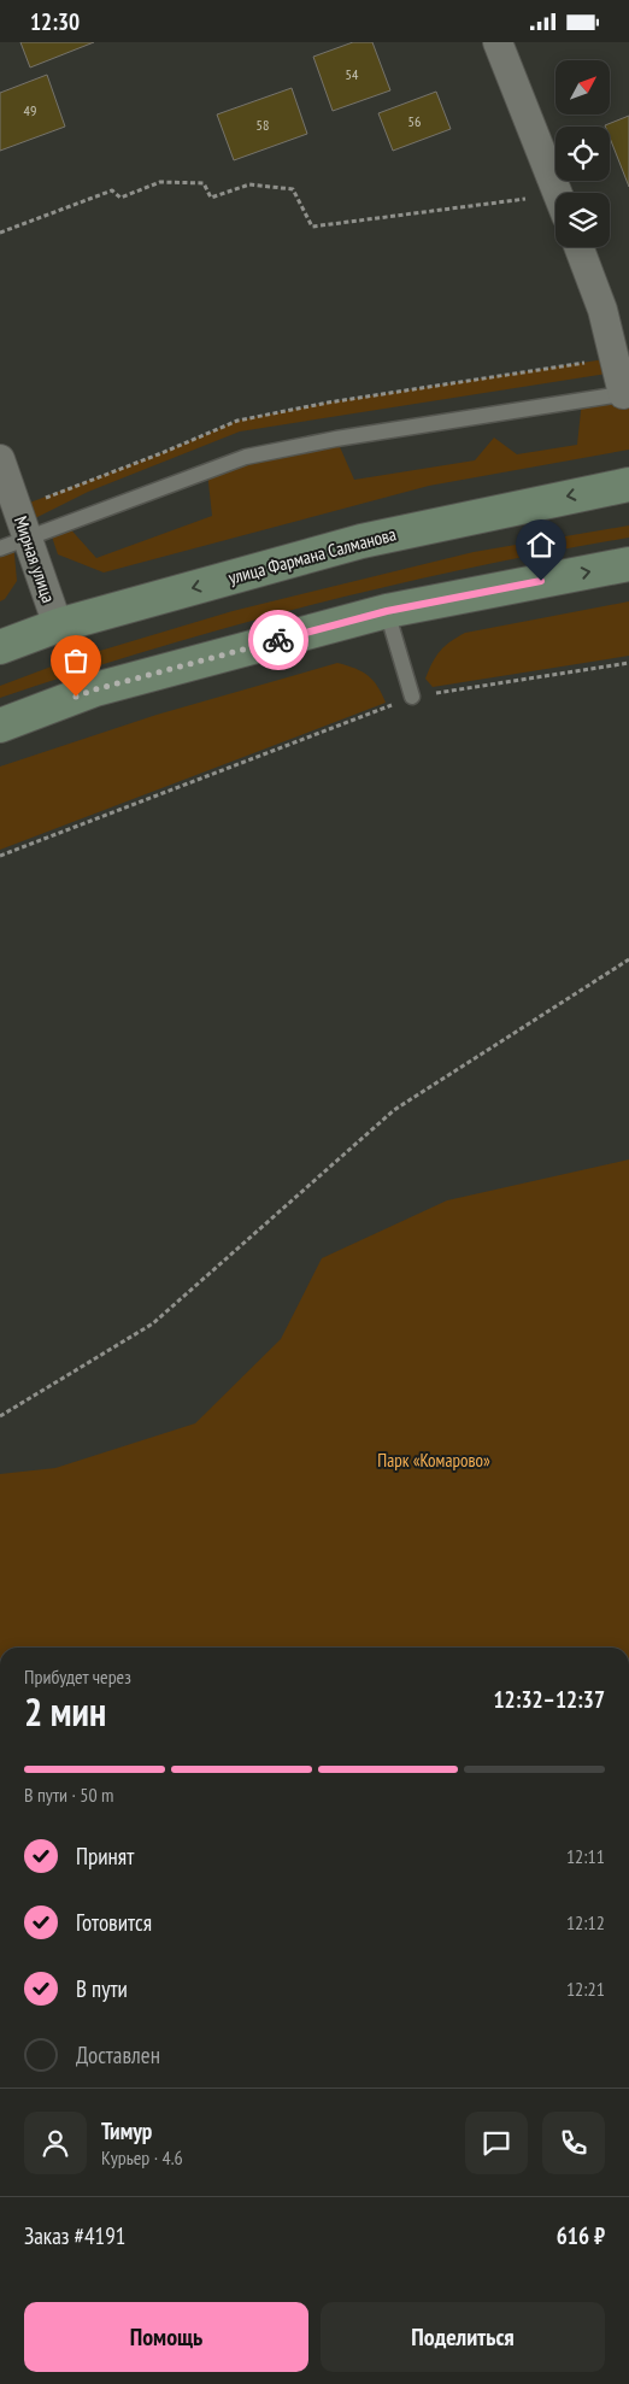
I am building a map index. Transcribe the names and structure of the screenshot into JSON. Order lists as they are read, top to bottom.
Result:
{
  "streets": {
    "street": ["улица Фармана Салманова", "Мирная улица"]
  },
  "crossings": [
    ["улица Фармана Салманова", "Мирная улица"]
  ],
  "parks": ["Парк «Комарово»"],
  "house_numbers": [
    "54",
    "49",
    "56",
    "58"
  ],
  "north": "top right",
  "page": {
    "status": "12:30",
    "heading": ["2 мин", "Прибудет через", "12:32–12:37"],
    "panel": [
      "Тимур",
      "Курьер · 4.6",
      "Заказ #4191",
      "616 ₽"
    ],
    "bar": "В пути · 50 m",
    "list": [
      ["Принят", "12:11"],
      ["Готовится", "12:12"],
      ["В пути", "12:21"],
      "Доставлен"
    ],
    "buttons": ["Помощь", "Поделиться"]
  }
}
